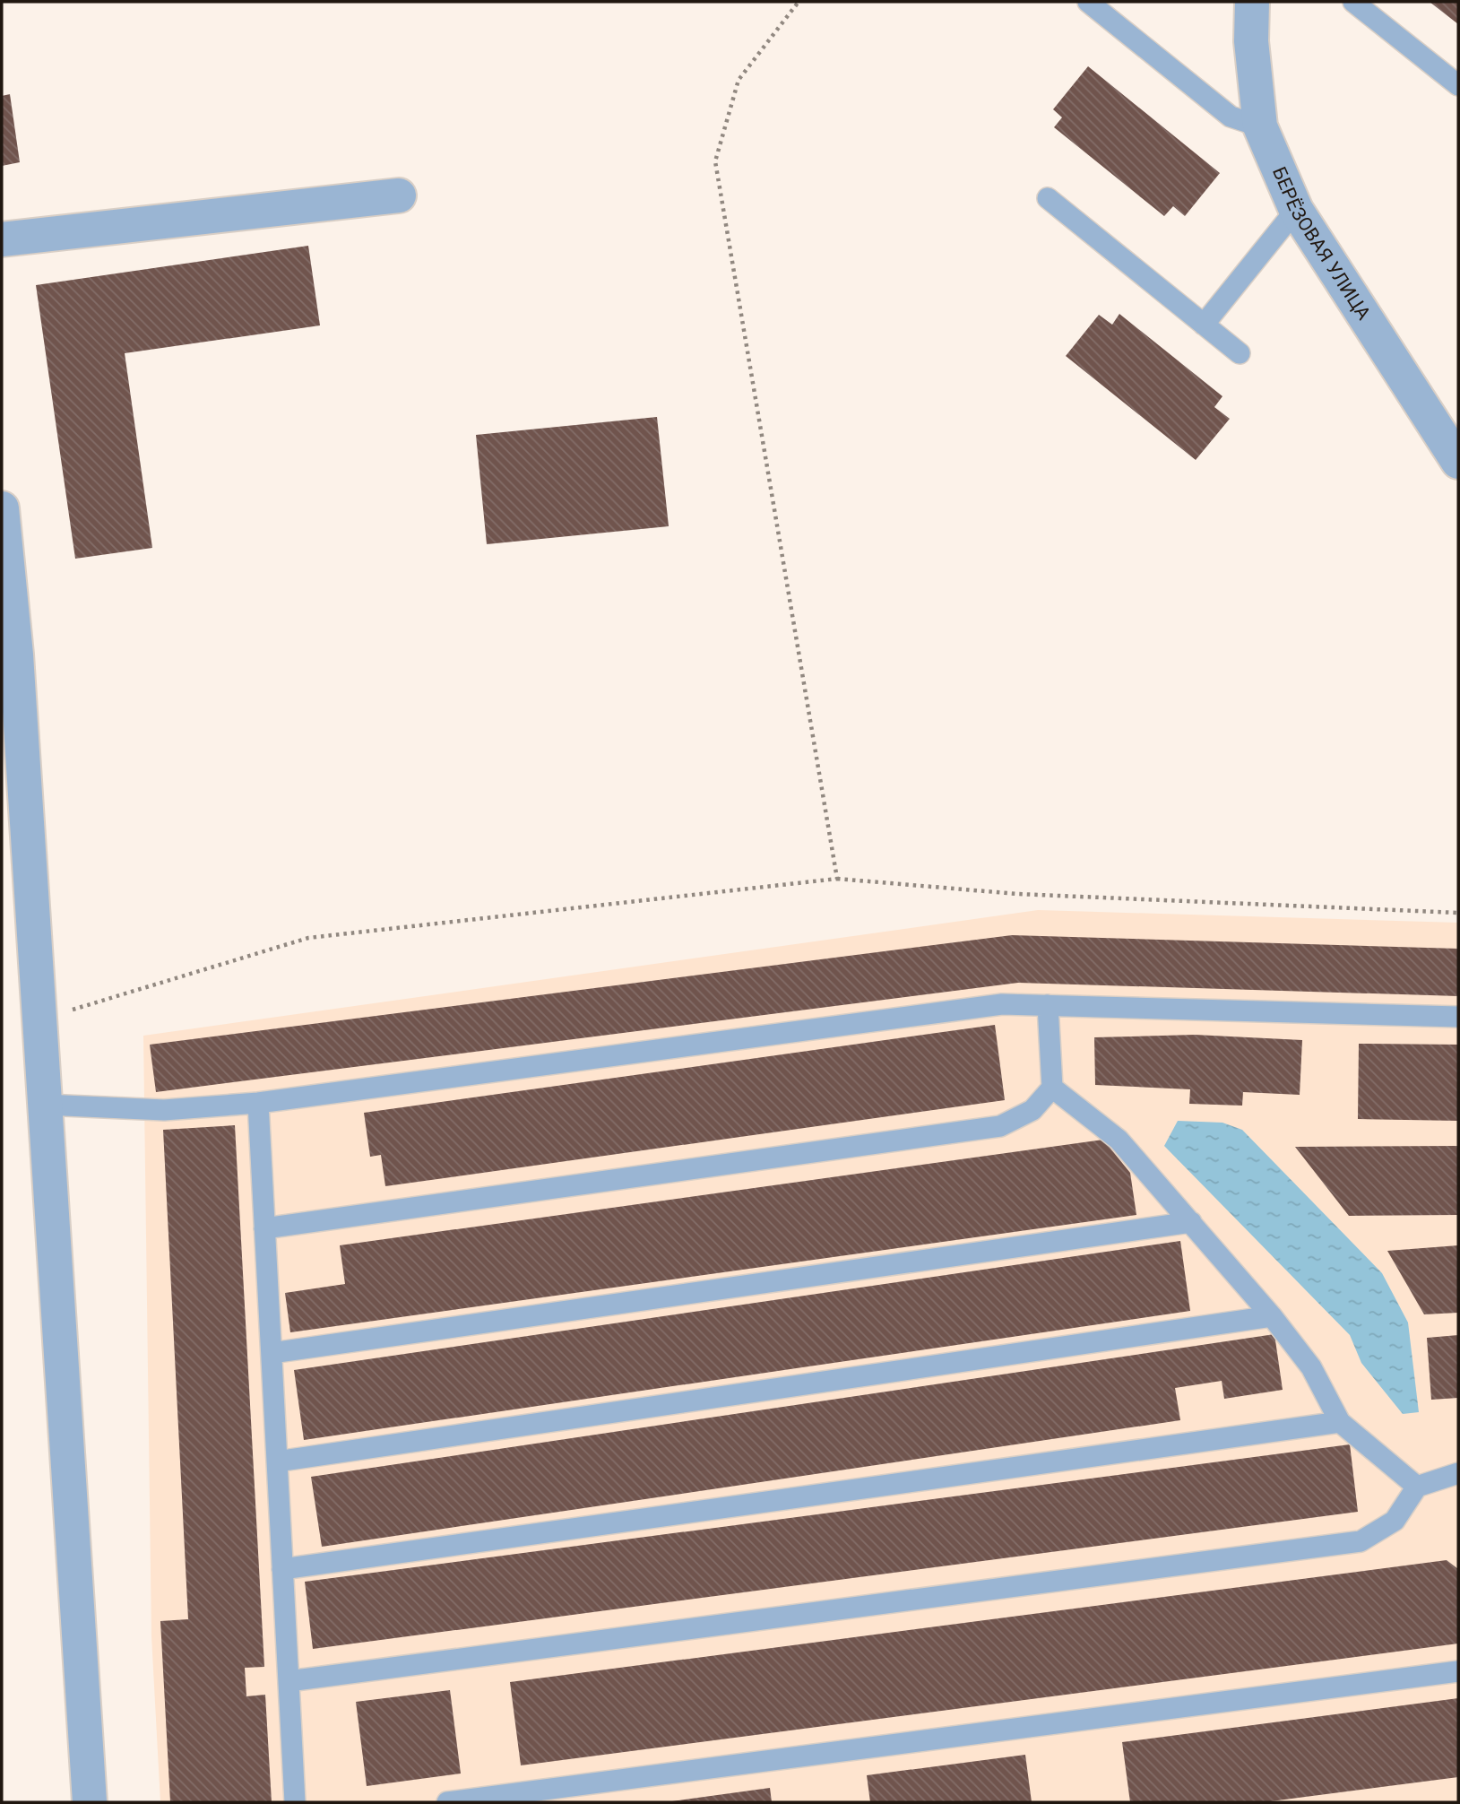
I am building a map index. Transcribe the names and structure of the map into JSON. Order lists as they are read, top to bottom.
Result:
{
  "streets": {
    "street": ["БЕРЁЗОВАЯ УЛИЦА"]
  }
}
